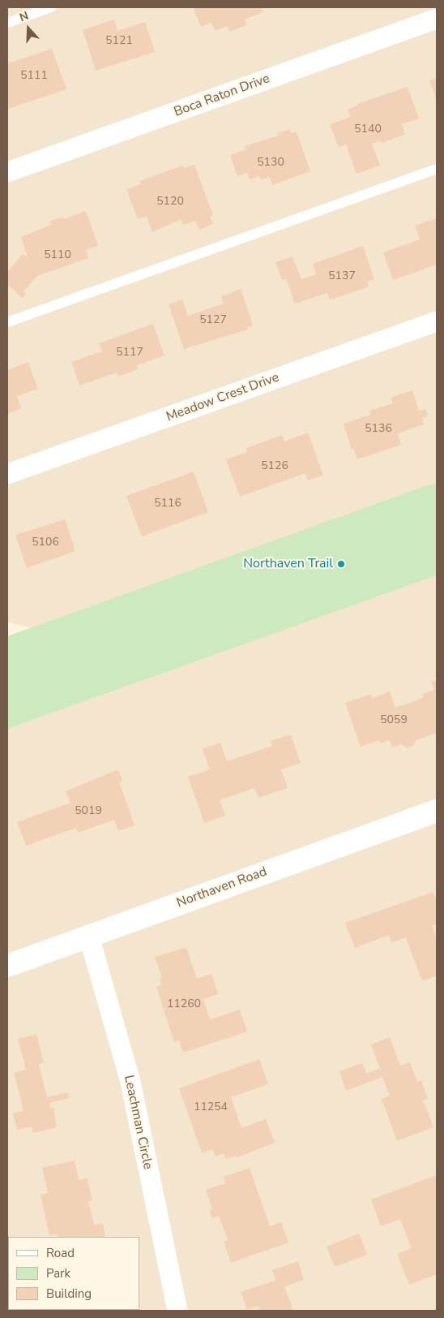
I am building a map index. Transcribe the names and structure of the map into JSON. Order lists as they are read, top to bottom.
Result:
{
  "streets": {
    "street": [
      "Boca Raton Drive",
      "Meadow Crest Drive",
      "Northaven Road",
      "Leachman Circle"
    ]
  },
  "crossings": [
    ["Northaven Road", "Leachman Circle"]
  ],
  "places": ["Northaven Trail"],
  "house_numbers": [
    "5121",
    "5111",
    "5140",
    "5130",
    "5120",
    "5110",
    "5137",
    "5127",
    "5117",
    "5136",
    "5126",
    "5116",
    "5106",
    "5059",
    "5019",
    "11260",
    "11254"
  ],
  "legend": ["Road", "Park", "Building"],
  "north": "top"
}
